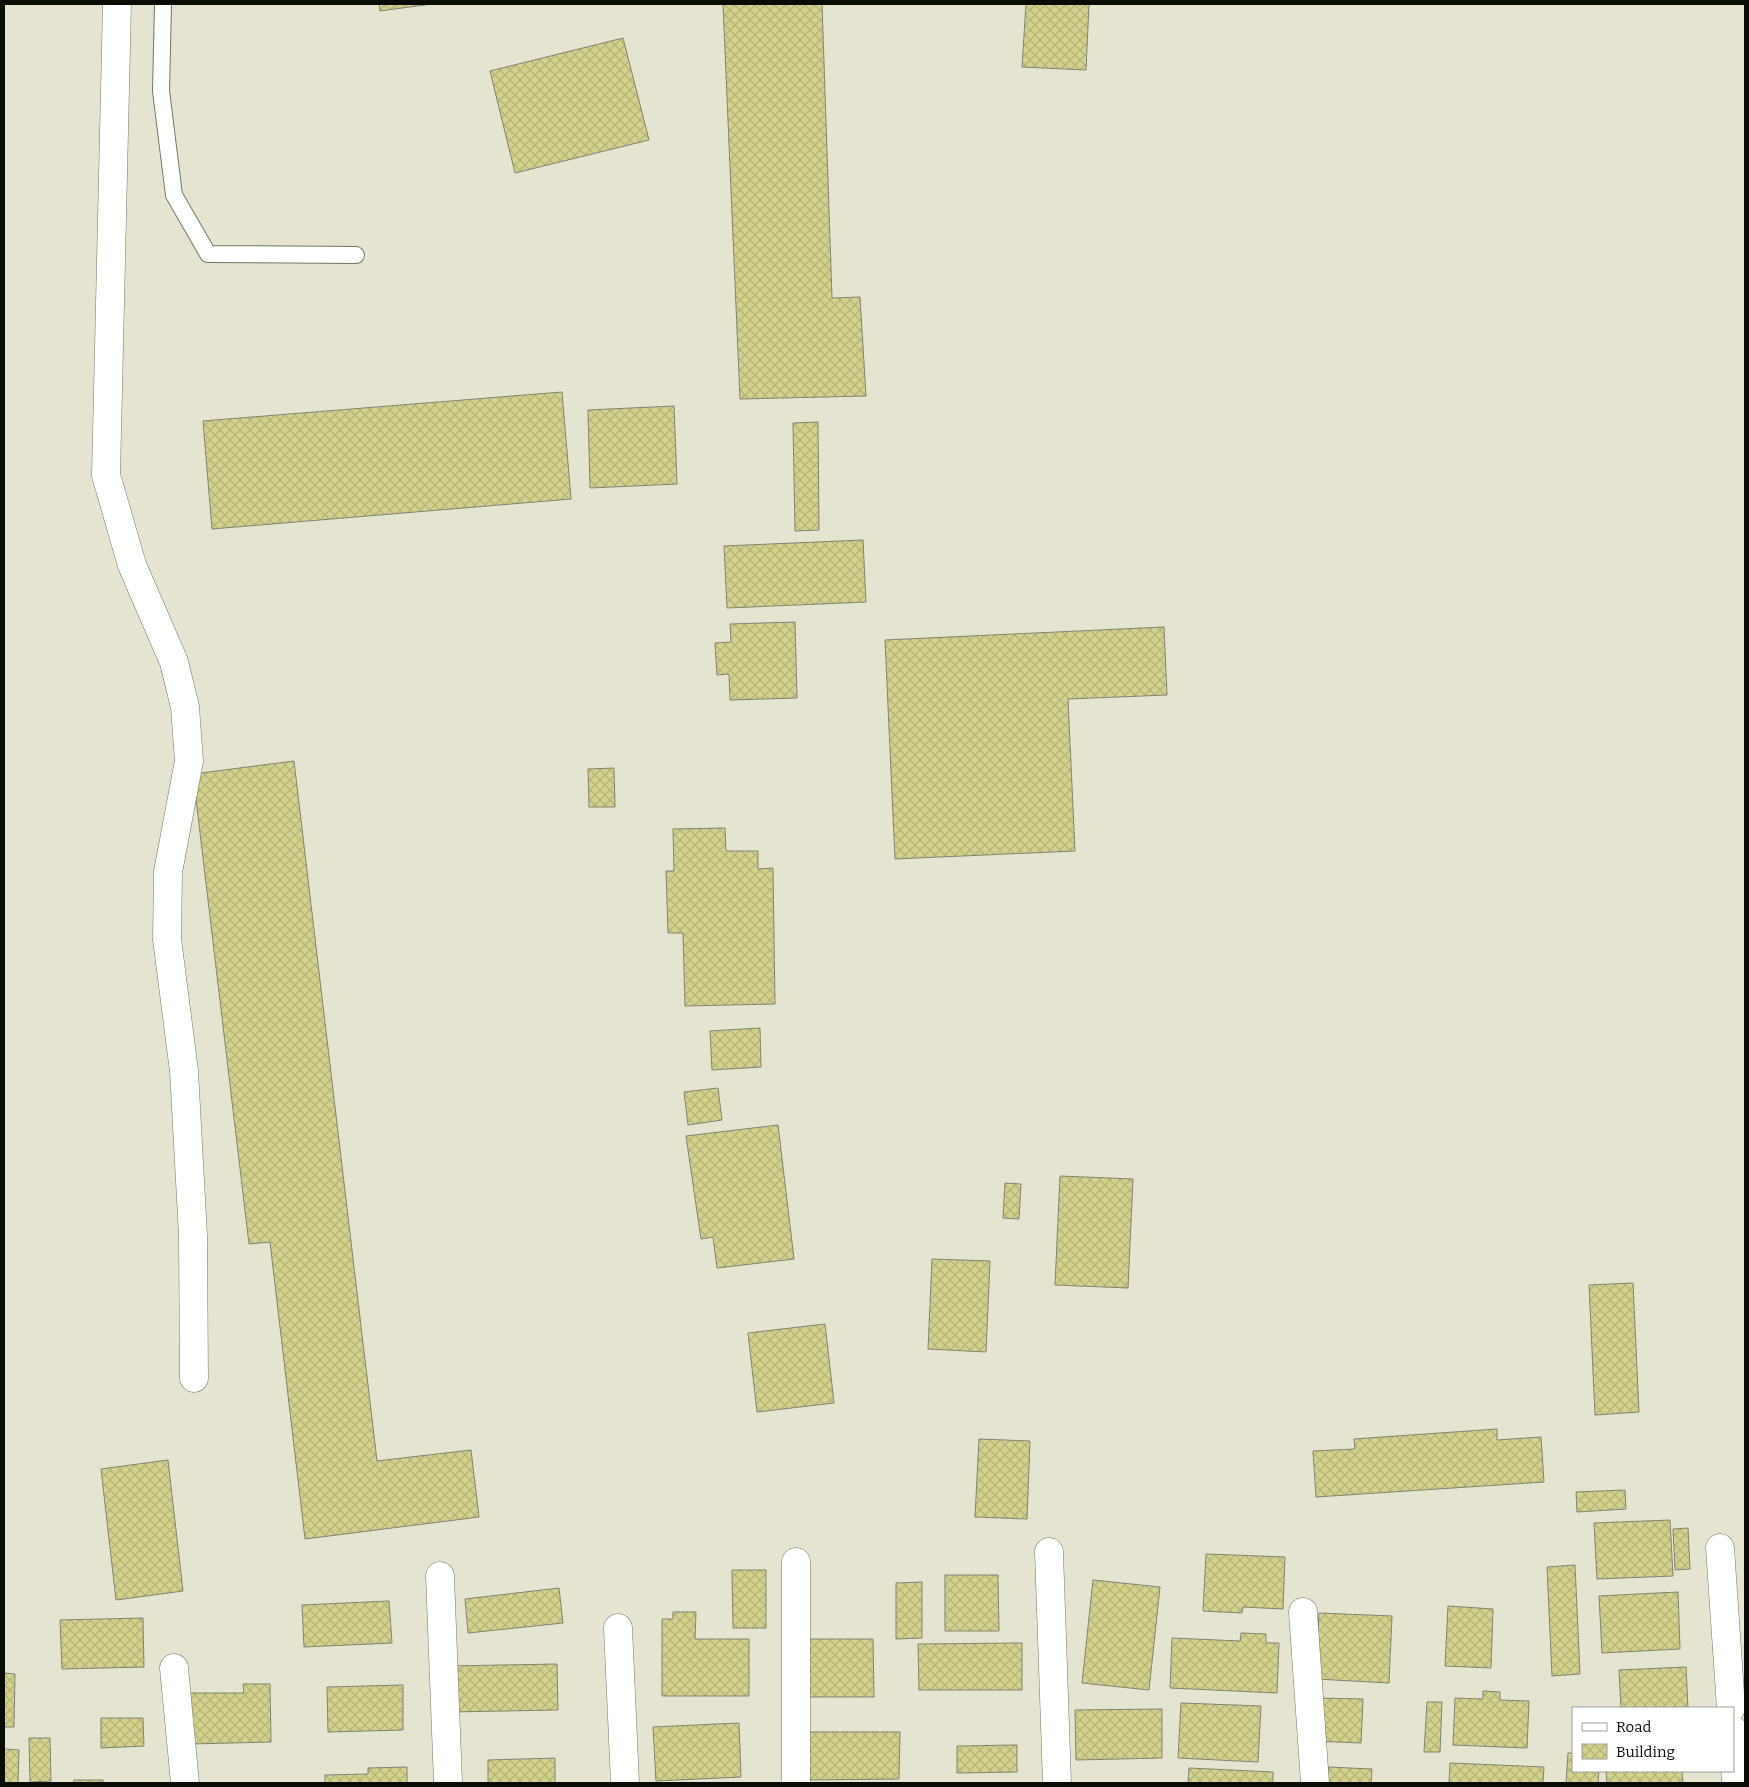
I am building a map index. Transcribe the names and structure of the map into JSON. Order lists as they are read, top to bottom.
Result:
{
  "legend": ["Road", "Building"]
}
